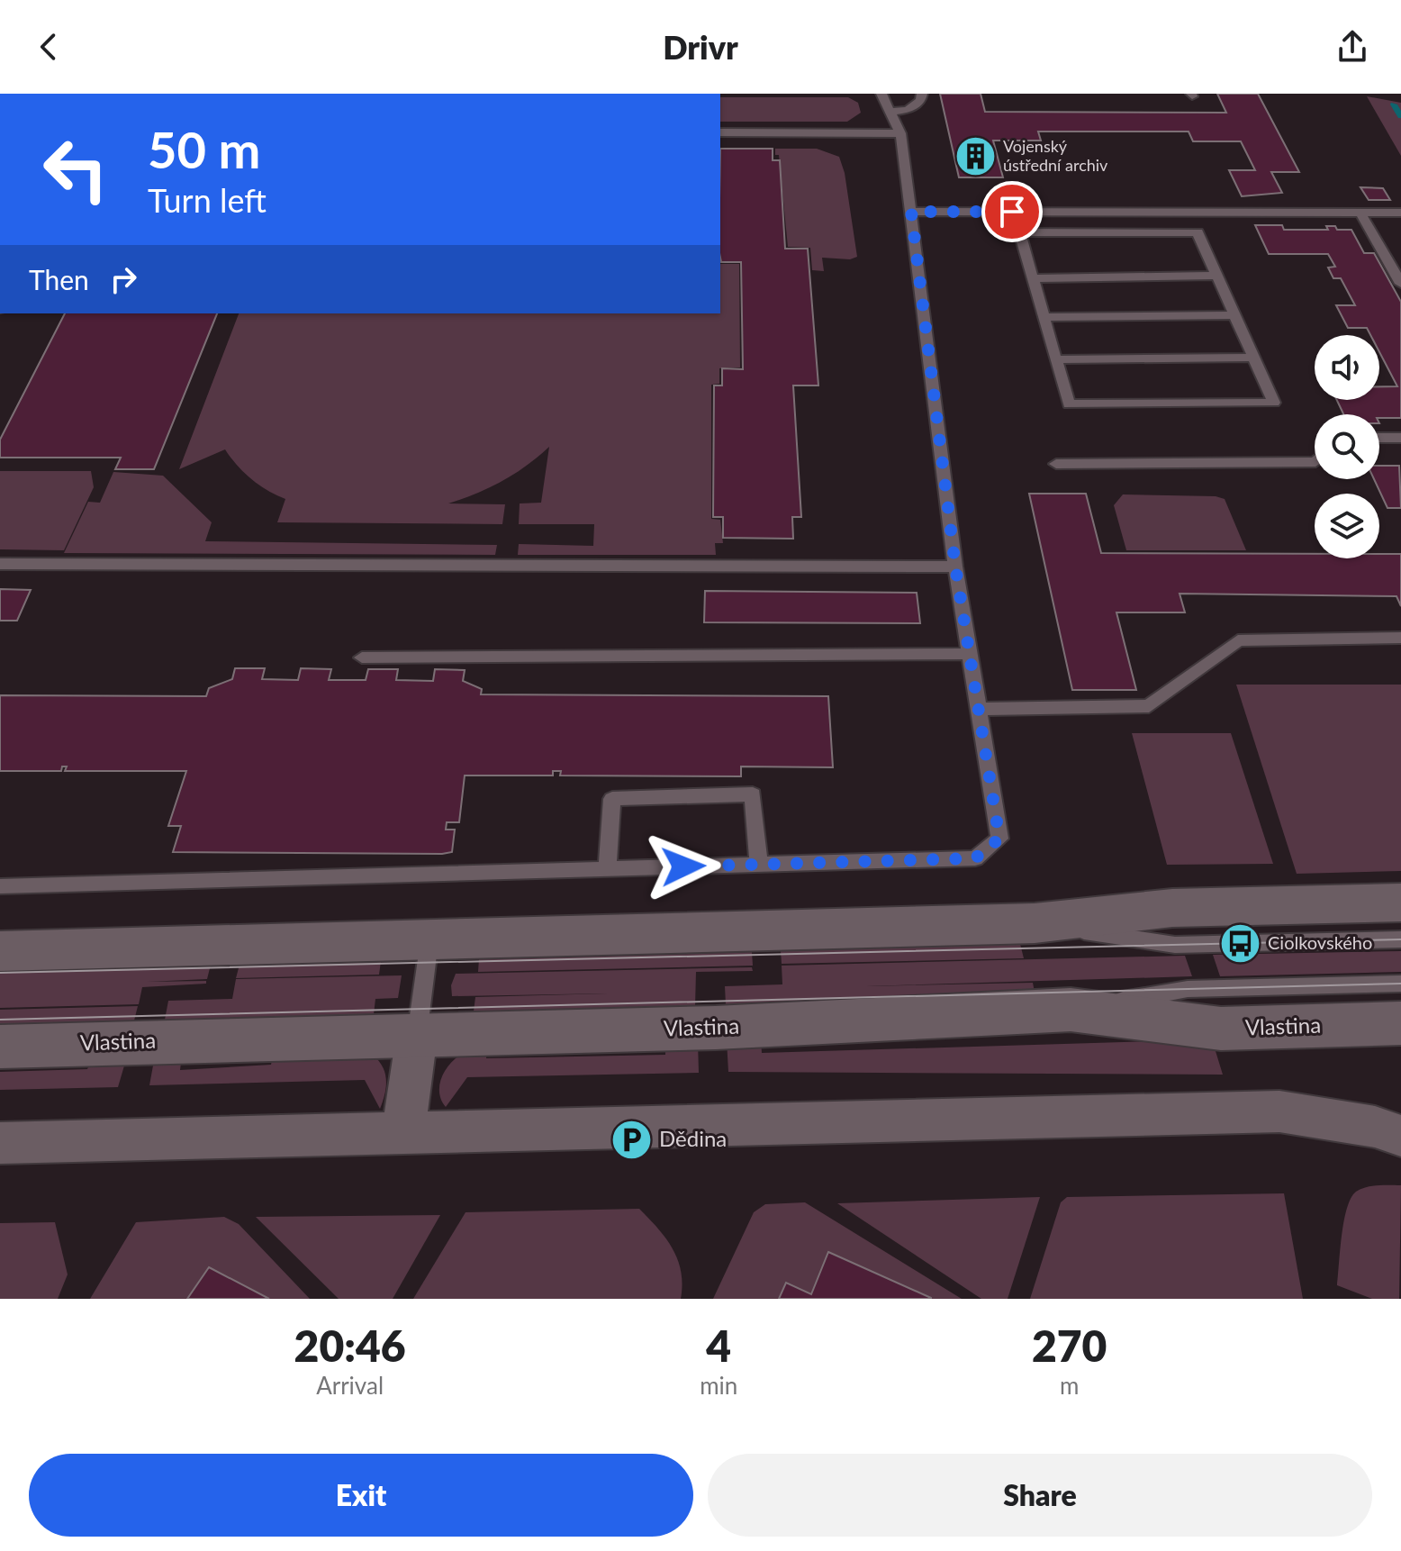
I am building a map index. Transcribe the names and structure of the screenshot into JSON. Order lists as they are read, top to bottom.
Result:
{
  "streets": {
    "street": ["Vlastina"]
  },
  "places": {
    "building": ["Vojenský ústřední archiv"],
    "bus stop": ["Ciolkovského"],
    "parking": ["Dědina"]
  },
  "page": {
    "header": "Drivr",
    "turn": ["50 m", "Turn left"],
    "then": "Then",
    "eta": [
      "20:46",
      "Arrival",
      "4",
      "min",
      "270",
      "m"
    ],
    "buttons": ["Exit", "Share"]
  }
}
